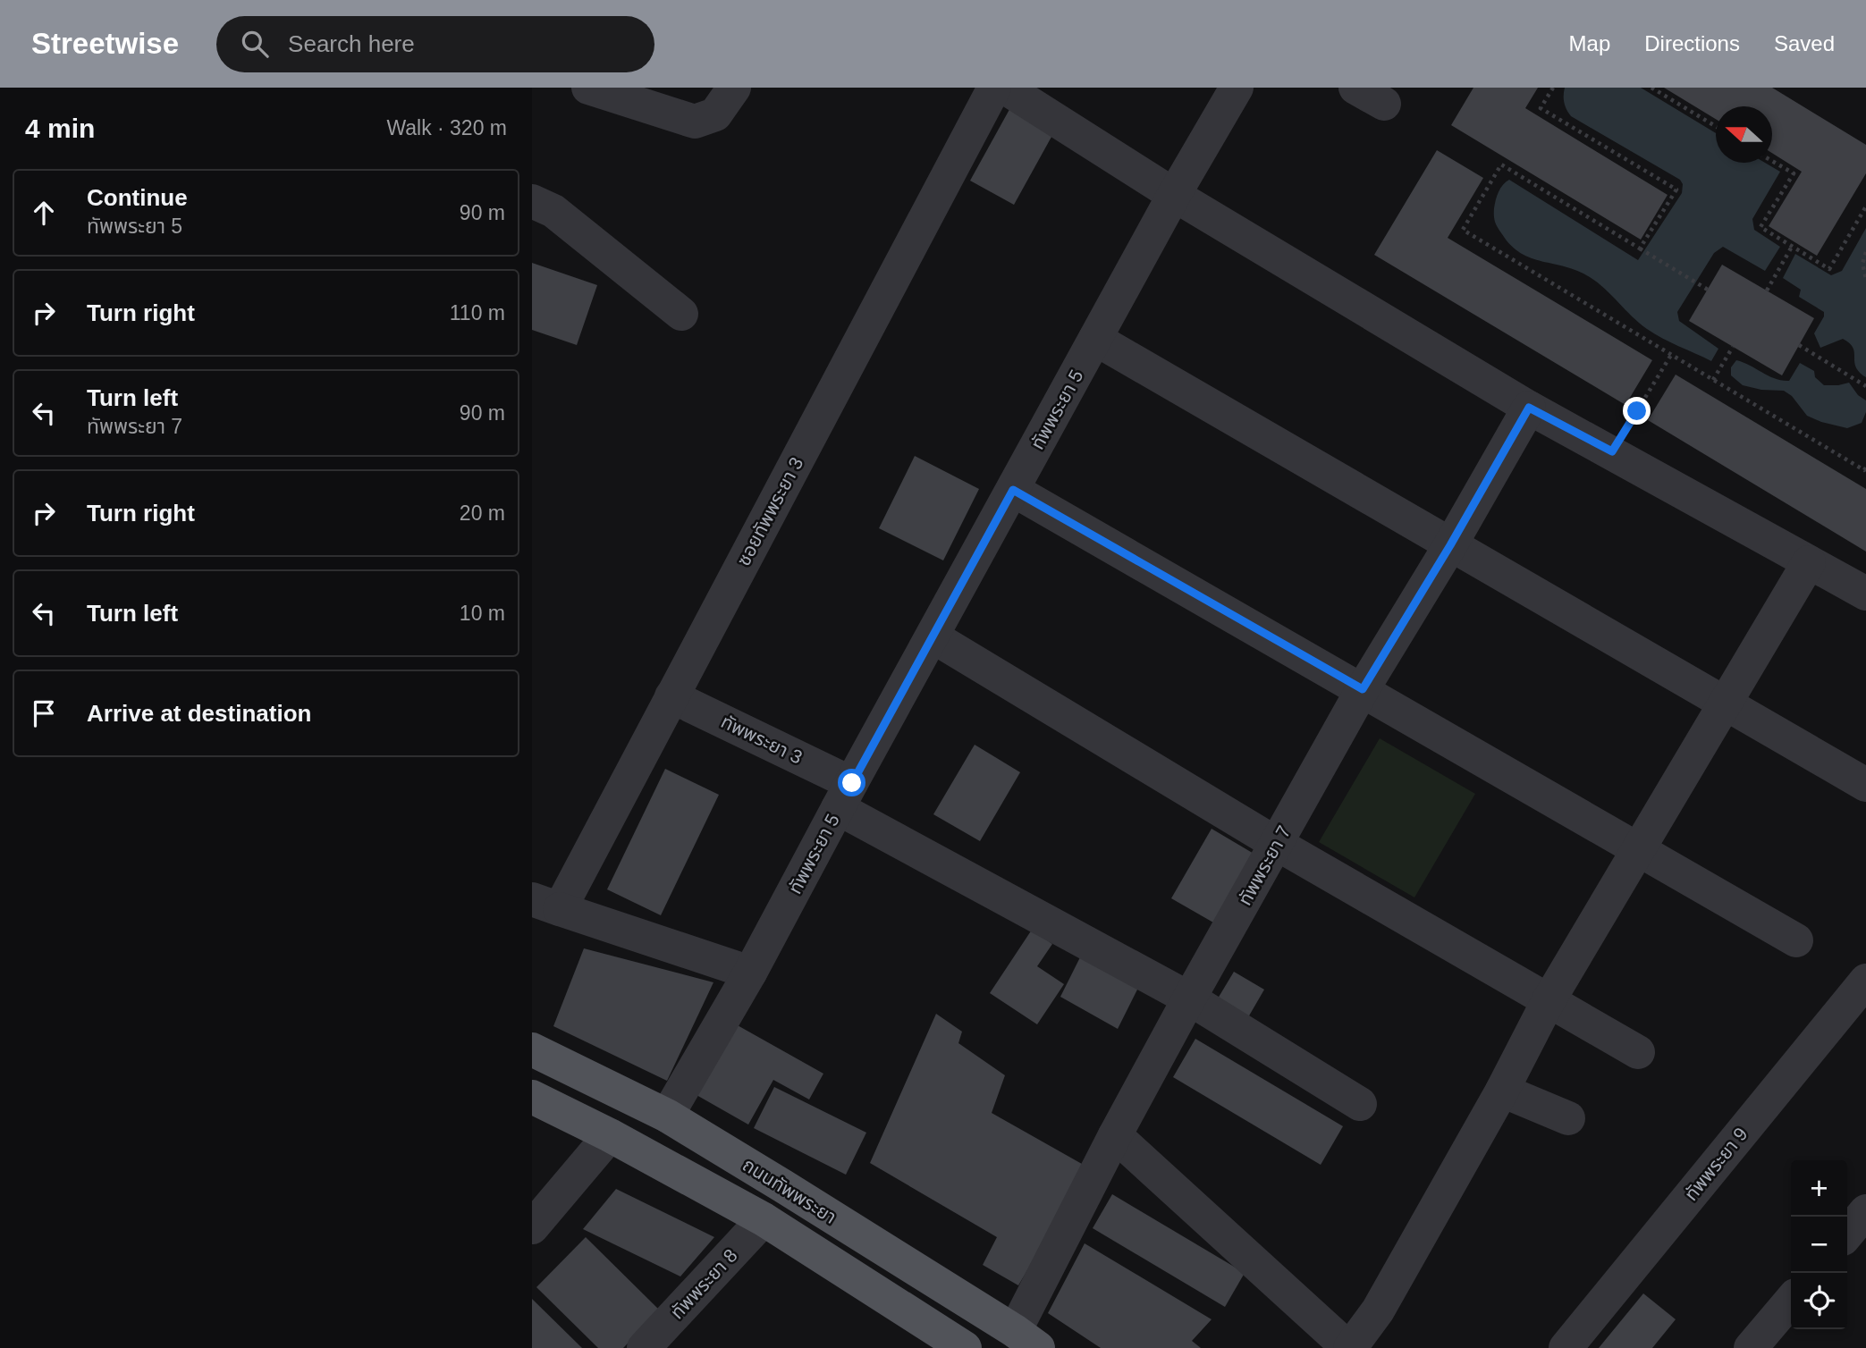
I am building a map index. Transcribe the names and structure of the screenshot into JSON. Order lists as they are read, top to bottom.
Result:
{
  "streets": {
    "main road": ["ถนนทัพพระยา"],
    "street": [
      "ทัพพระยา 5",
      "ซอยทัพพระยา 3",
      "ทัพพระยา 3",
      "ทัพพระยา 7",
      "ทัพพระยา 9",
      "ทัพพระยา 8"
    ]
  },
  "crossings": [
    ["ทัพพระยา 5", "ทัพพระยา 3"],
    ["ทัพพระยา 5", "ถนนทัพพระยา"],
    ["ซอยทัพพระยา 3", "ทัพพระยา 3"],
    ["ทัพพระยา 3", "ทัพพระยา 7"],
    ["ทัพพระยา 7", "ถนนทัพพระยา"],
    ["ถนนทัพพระยา", "ทัพพระยา 8"]
  ],
  "north": "left",
  "page": {
    "header": "Streetwise",
    "search": "Search here",
    "nav": ["Map", "Directions", "Saved"],
    "heading": ["4 min", "Walk · 320 m"],
    "list": [
      ["Continue", "ทัพพระยา 5", "90 m"],
      ["Turn right", "110 m"],
      ["Turn left", "ทัพพระยา 7", "90 m"],
      ["Turn right", "20 m"],
      ["Turn left", "10 m"],
      "Arrive at destination"
    ],
    "map_buttons": ["+", "−"]
  }
}
